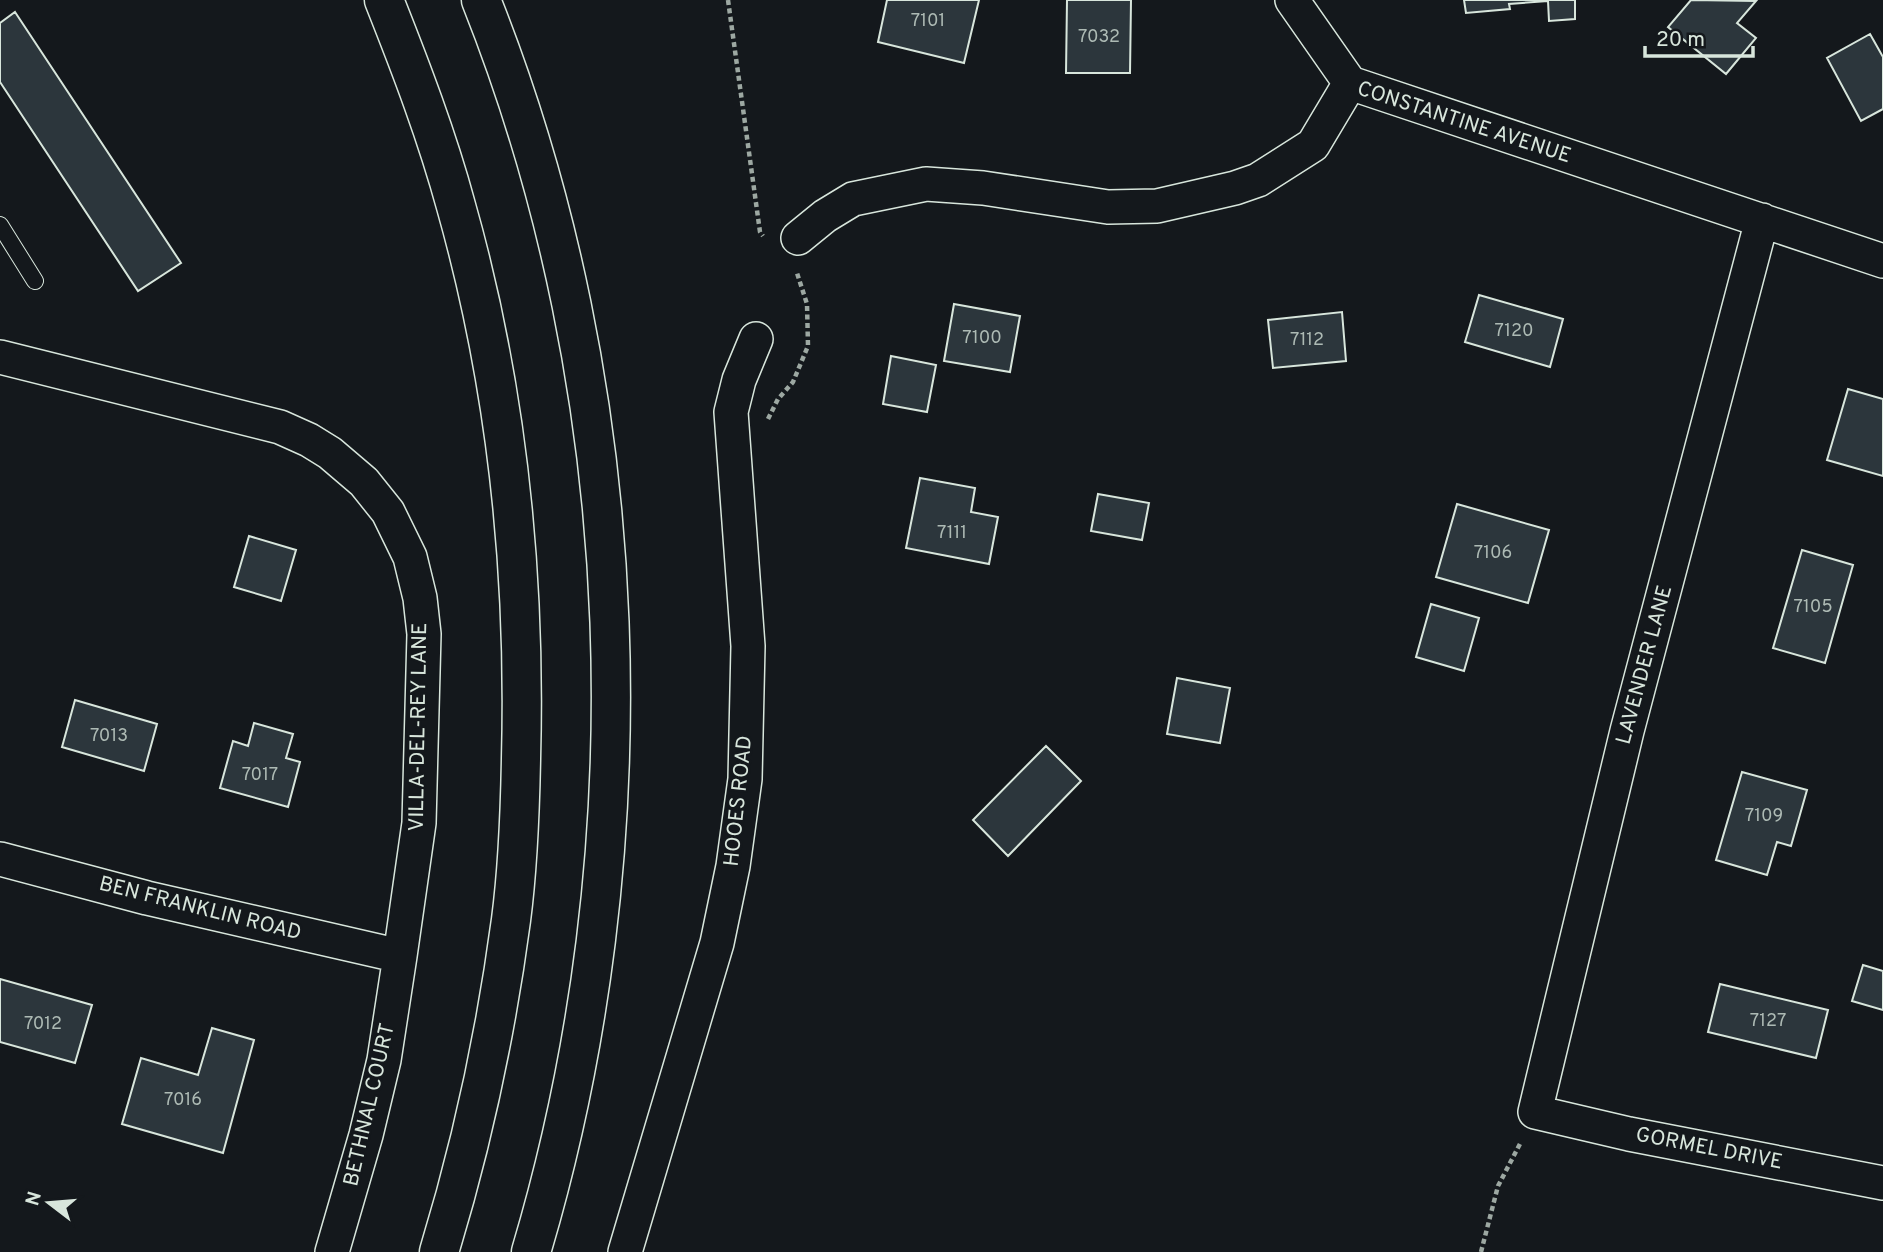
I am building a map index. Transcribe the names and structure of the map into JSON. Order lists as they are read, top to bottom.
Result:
{
  "streets": {
    "street": [
      "CONSTANTINE AVENUE",
      "LAVENDER LANE",
      "VILLA-DEL-REY LANE",
      "HOOES ROAD",
      "BEN FRANKLIN ROAD",
      "BETHNAL COURT",
      "GORMEL DRIVE"
    ]
  },
  "crossings": [
    ["CONSTANTINE AVENUE", "LAVENDER LANE"],
    ["LAVENDER LANE", "GORMEL DRIVE"],
    ["VILLA-DEL-REY LANE", "BEN FRANKLIN ROAD"],
    ["VILLA-DEL-REY LANE", "BETHNAL COURT"],
    ["BEN FRANKLIN ROAD", "BETHNAL COURT"]
  ],
  "house_numbers": [
    "7101",
    "7032",
    "7120",
    "7100",
    "7112",
    "7111",
    "7106",
    "7105",
    "7013",
    "7017",
    "7109",
    "7127",
    "7012",
    "7016"
  ],
  "scale_bar": "20 m",
  "north": "left"
}
